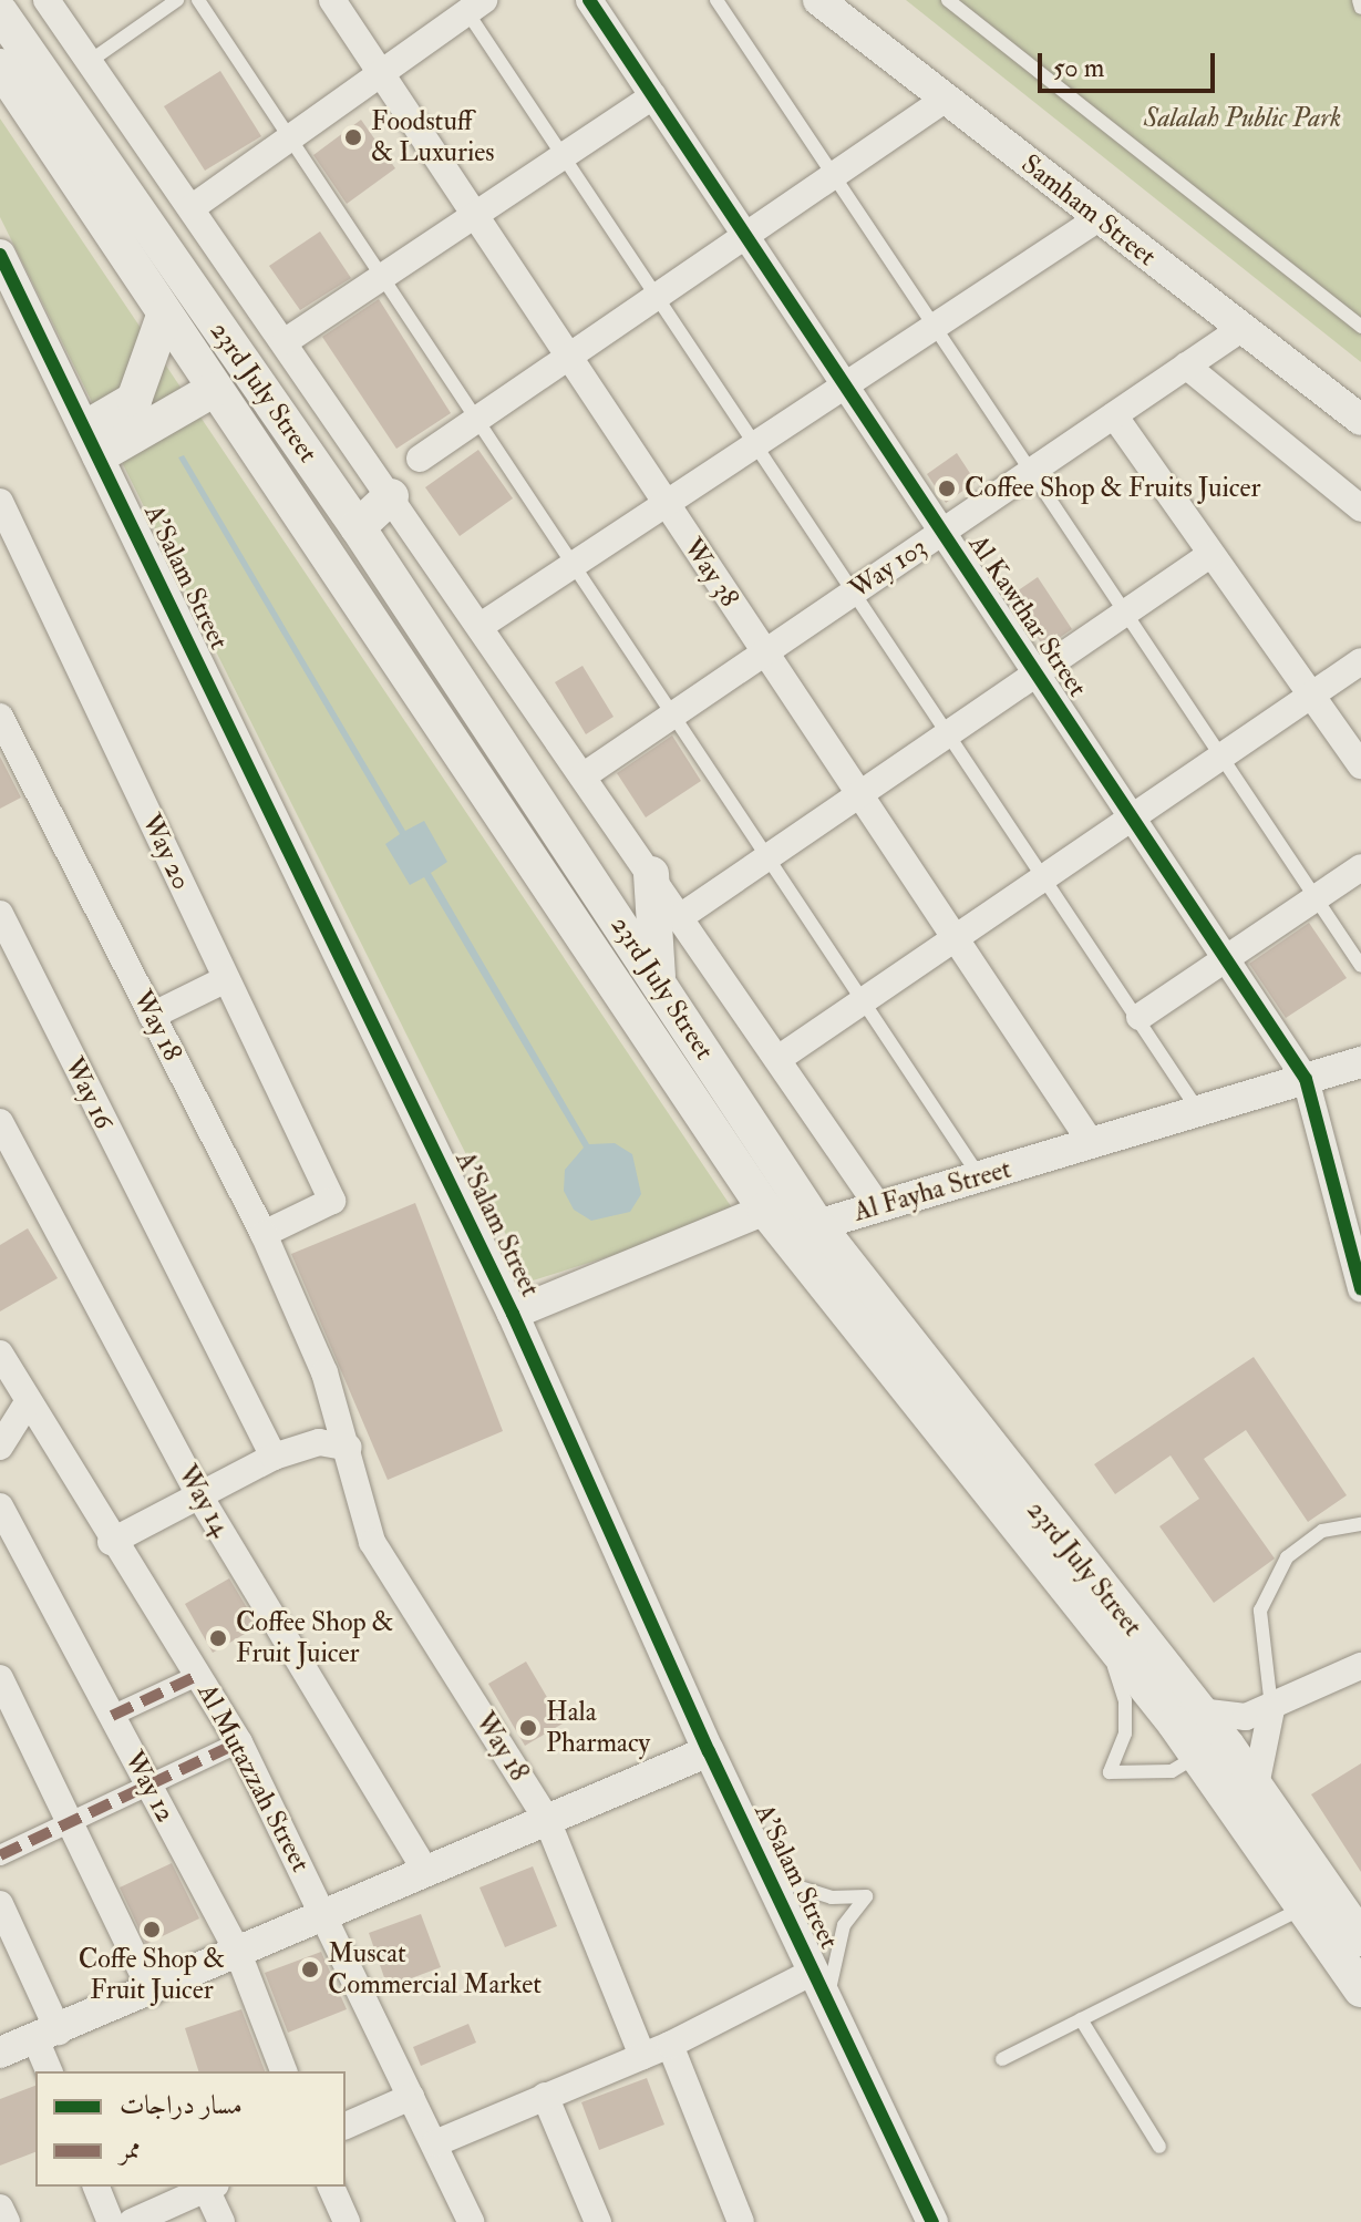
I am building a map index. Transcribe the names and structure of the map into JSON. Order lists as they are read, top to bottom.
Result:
{
  "streets": {
    "main road": ["23rd July Street"],
    "street": [
      "Samham Street",
      "Way 103",
      "Way 38",
      "A'Salam Street",
      "Al Kawthar Street",
      "Way 20",
      "Way 18",
      "Way 16",
      "Al Fayha Street",
      "Way 14",
      "Al Mutazzah Street",
      "Way 12"
    ]
  },
  "crossings": [
    ["Samham Street", "Way 103"],
    ["23rd July Street", "Al Fayha Street"],
    ["Way 103", "Way 38"],
    ["Way 103", "Al Kawthar Street"],
    ["Way 38", "Al Fayha Street"],
    ["Al Kawthar Street", "Al Fayha Street"],
    ["Way 20", "Way 18"]
  ],
  "parks": ["Salalah Public Park"],
  "places": [
    "Foodstuff & Luxuries",
    "Coffee Shop & Fruits Juicer",
    "Coffee Shop & Fruit Juicer",
    "Hala Pharmacy",
    "Coffe Shop & Fruit Juicer",
    "Muscat Commercial Market"
  ],
  "legend": ["مسار دراجات", "ممر"],
  "scale_bar": "50 m"
}
